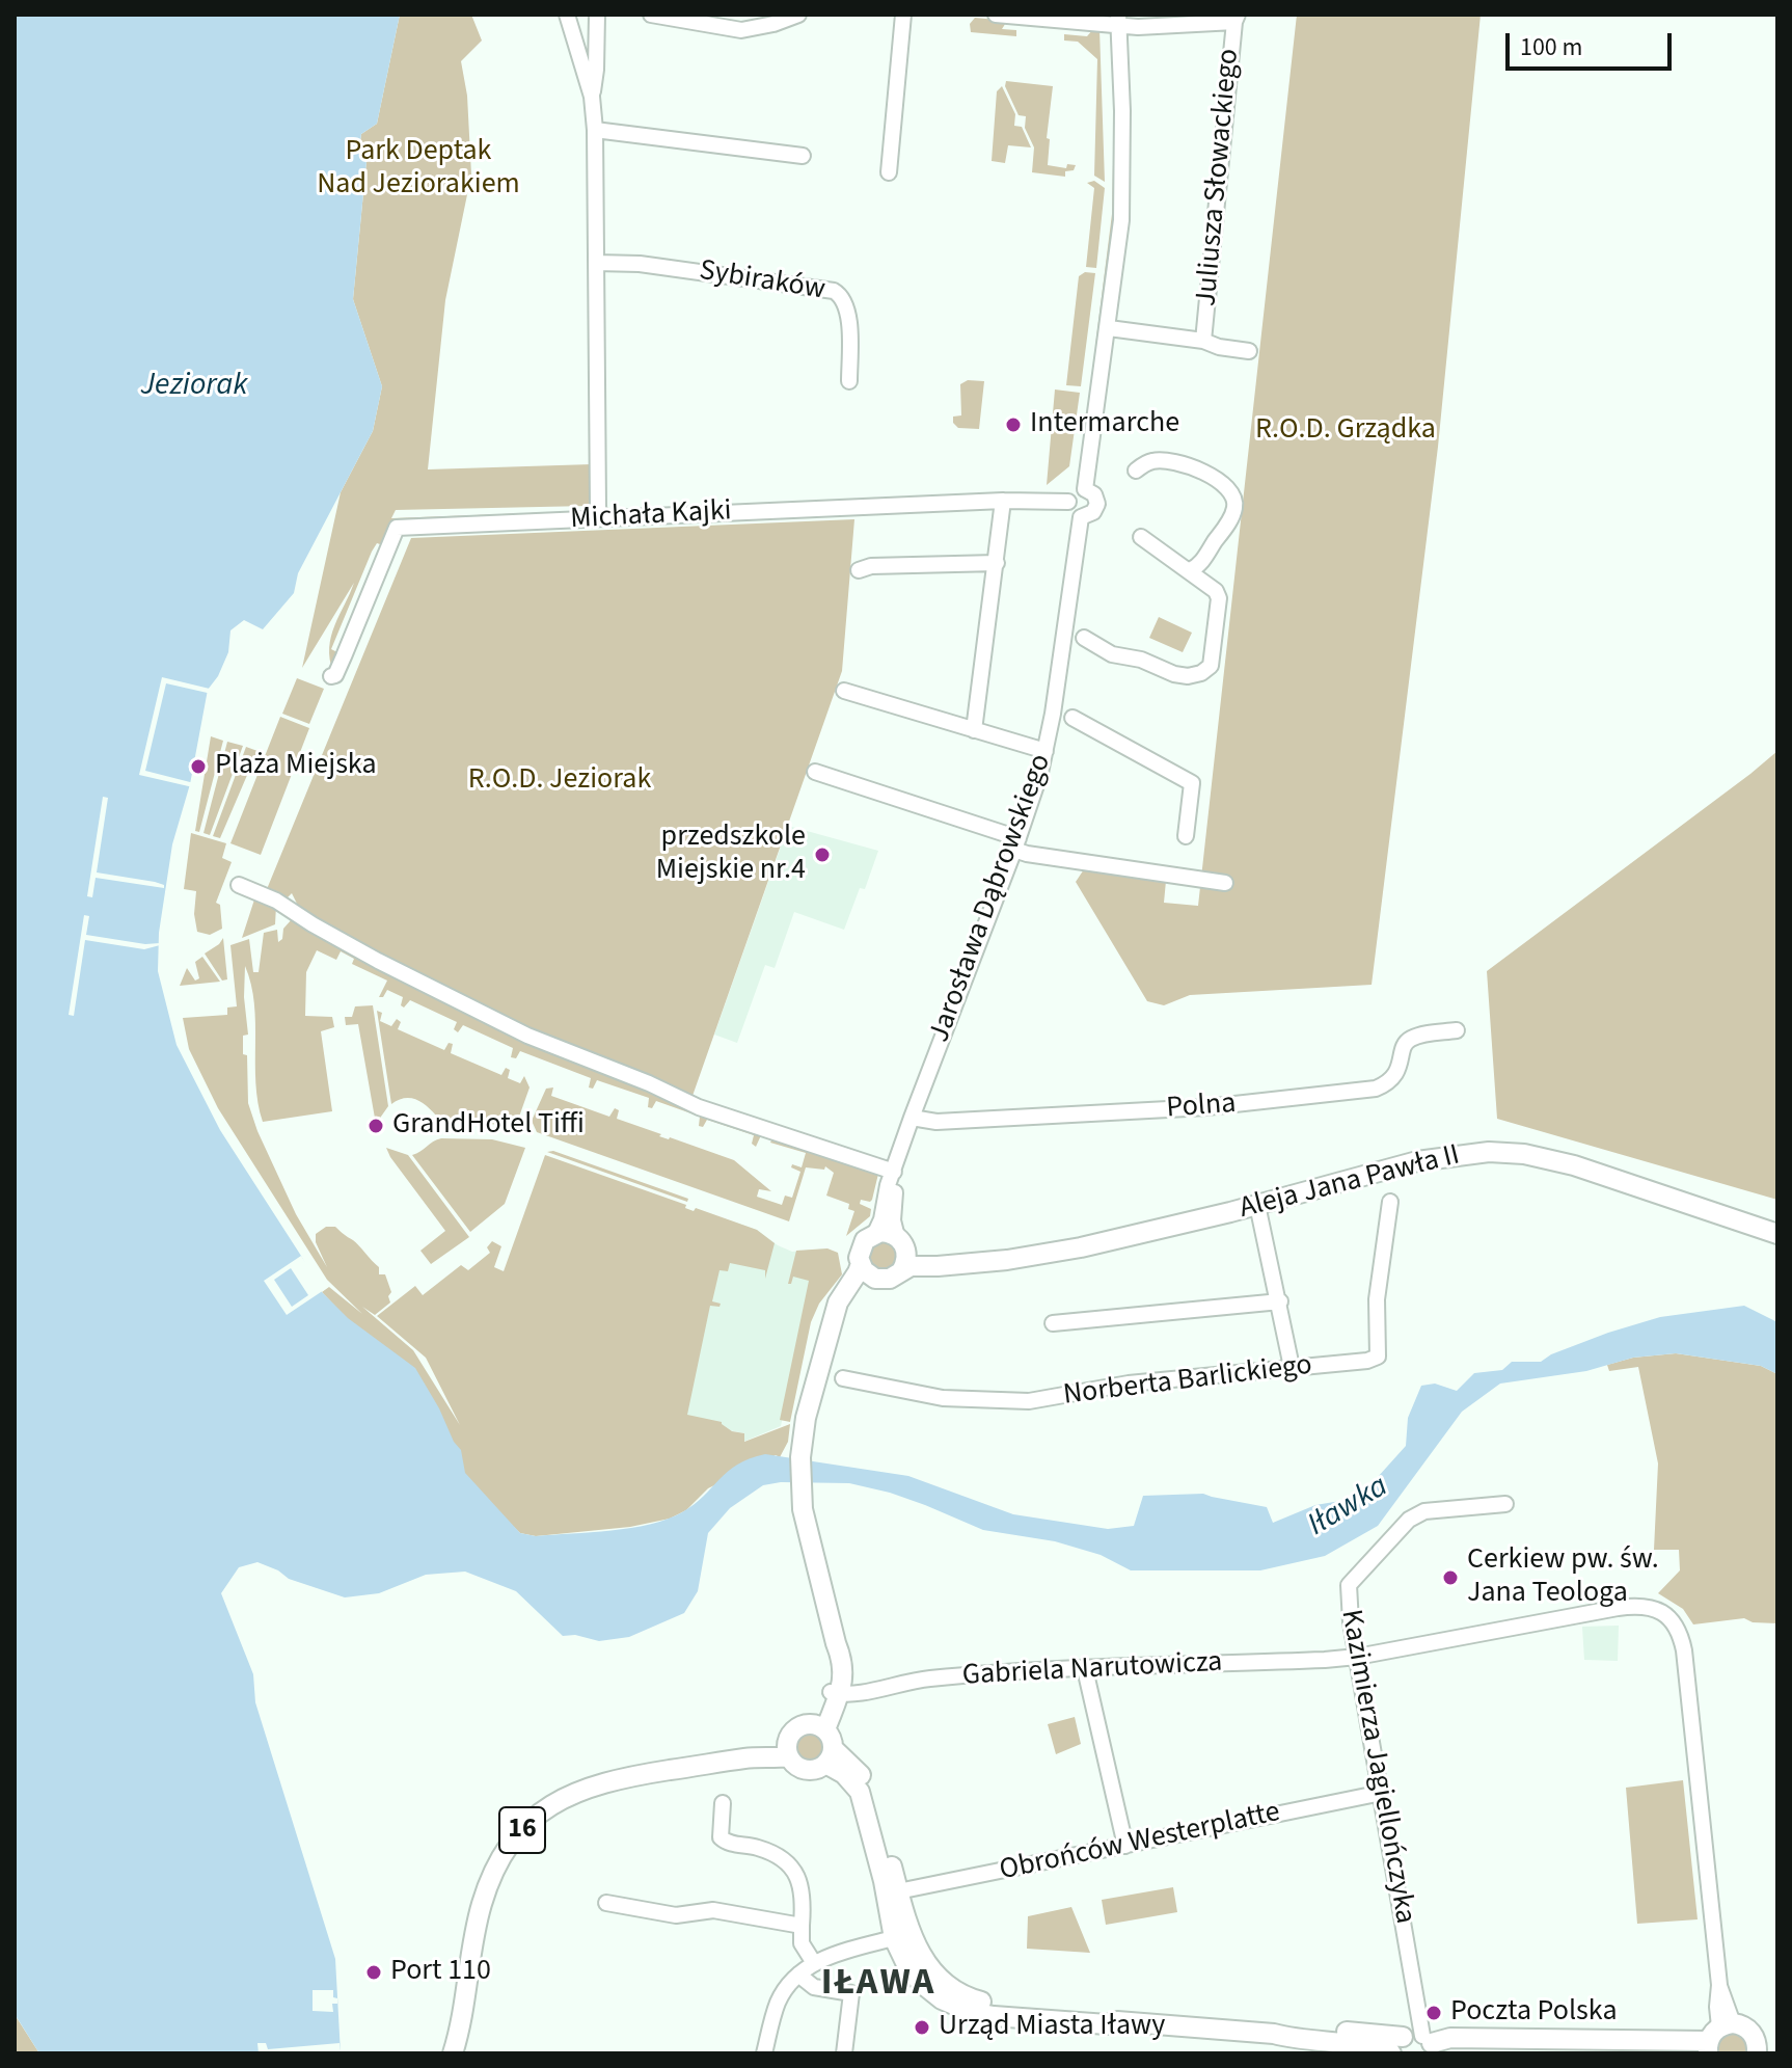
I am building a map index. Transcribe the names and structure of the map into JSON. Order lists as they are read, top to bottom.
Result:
{
  "streets": {
    "main road": ["Aleja Jana Pawła II", "16"],
    "street": [
      "Juliusza Słowackiego",
      "Sybiraków",
      "Michała Kajki",
      "Jarosława Dąbrowskiego",
      "Polna",
      "Norberta Barlickiego",
      "Gabriela Narutowicza",
      "Kazimierza Jagiellończyka",
      "Obrońców Westerplatte"
    ]
  },
  "crossings": [
    ["Michała Kajki", "Jarosława Dąbrowskiego"],
    ["Jarosława Dąbrowskiego", "Polna"],
    ["Jarosława Dąbrowskiego", "Aleja Jana Pawła II"],
    ["Gabriela Narutowicza", "Kazimierza Jagiellończyka"],
    ["Gabriela Narutowicza", "16"],
    ["Kazimierza Jagiellończyka", "16"],
    ["Kazimierza Jagiellończyka", "Obrońców Westerplatte"],
    ["16", "Obrońców Westerplatte"]
  ],
  "districts": ["IŁAWA"],
  "water": ["Jeziorak", "Iławka"],
  "parks": ["Park Deptak Nad Jeziorakiem", "R.O.D. Grządka", "R.O.D. Jeziorak"],
  "places": [
    "Intermarche",
    "Plaża Miejska",
    "przedszkole Miejskie nr.4",
    "GrandHotel Tiffi",
    "Cerkiew pw. św. Jana Teologa",
    "Port 110",
    "Poczta Polska",
    "Urząd Miasta Iławy"
  ],
  "scale_bar": "100 m"
}
